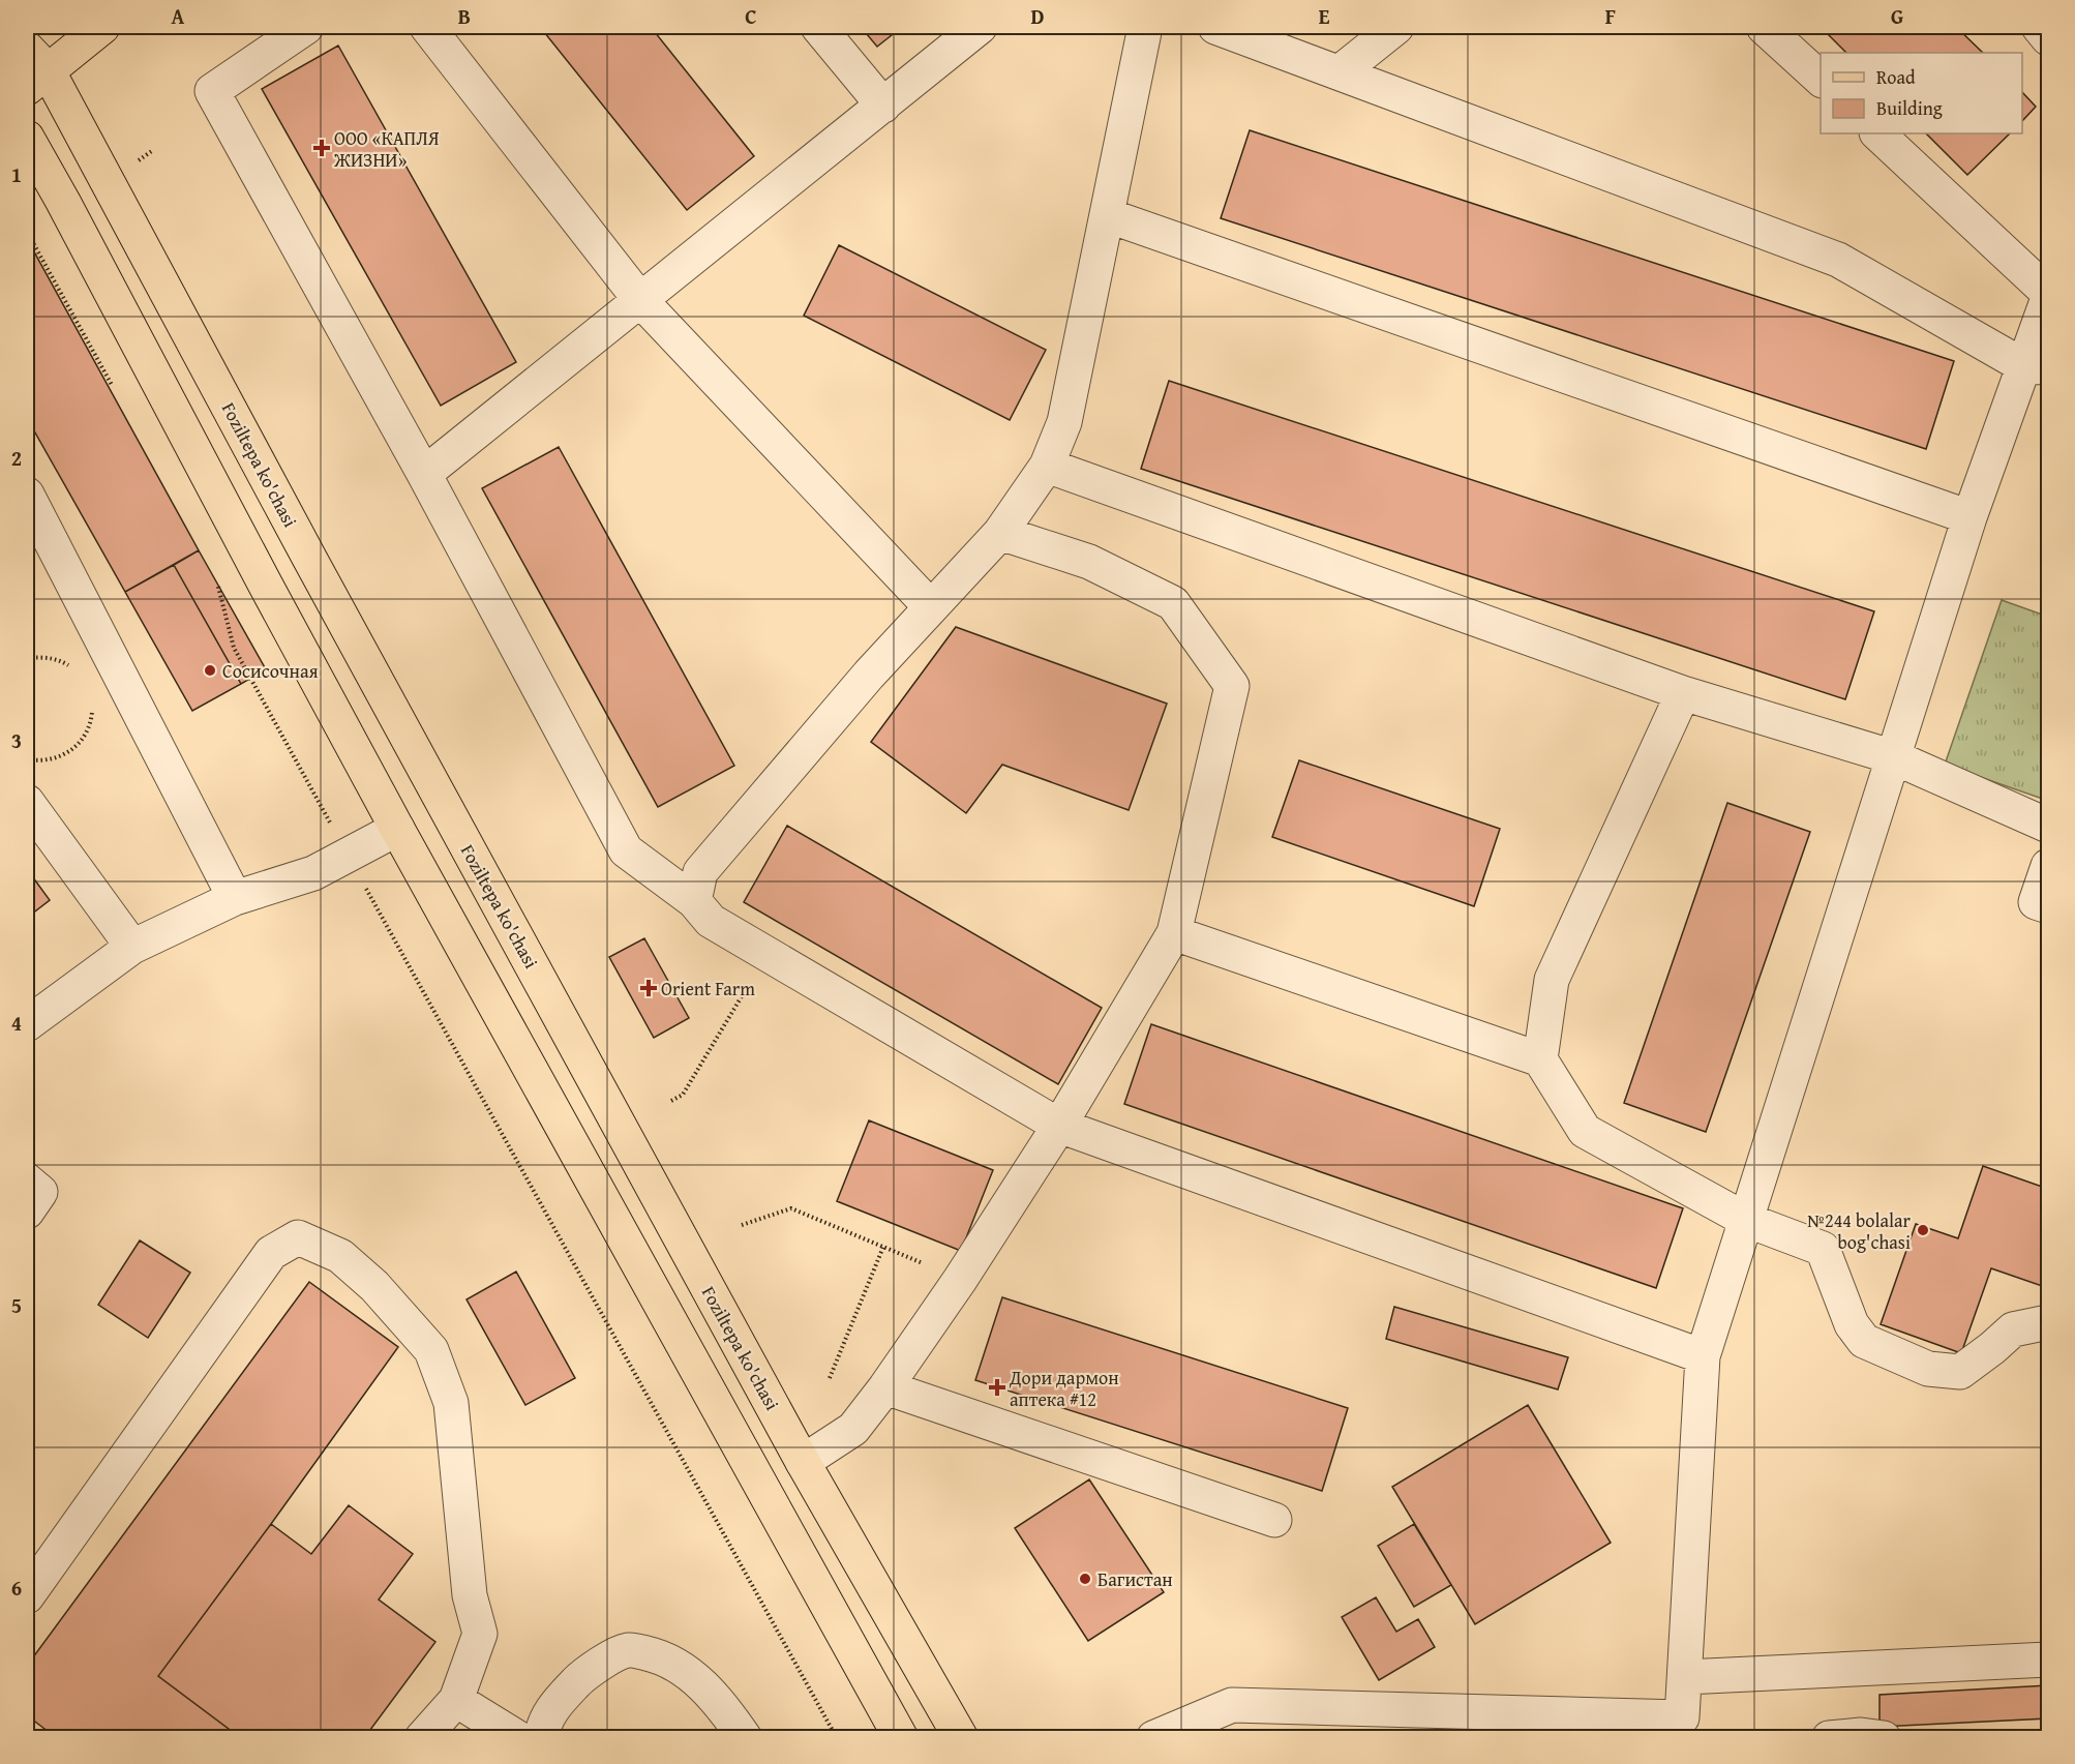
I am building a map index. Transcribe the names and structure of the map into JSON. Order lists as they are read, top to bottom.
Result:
{
  "streets": {
    "main road": ["Foziltepa ko'chasi"]
  },
  "places": {
    "health": ["ООО «КАПЛЯ ЖИЗНИ»", "Orient Farm", "Дори дармон аптека #12"],
    "other": ["Сосисочная", "№244 bolalar bog'chasi", "Багистан"]
  },
  "legend": ["Road", "Building"],
  "grid": {
    "columns": [
      "A",
      "B",
      "C",
      "D",
      "E",
      "F",
      "G"
    ],
    "rows": [
      "1",
      "2",
      "3",
      "4",
      "5",
      "6"
    ]
  }
}
